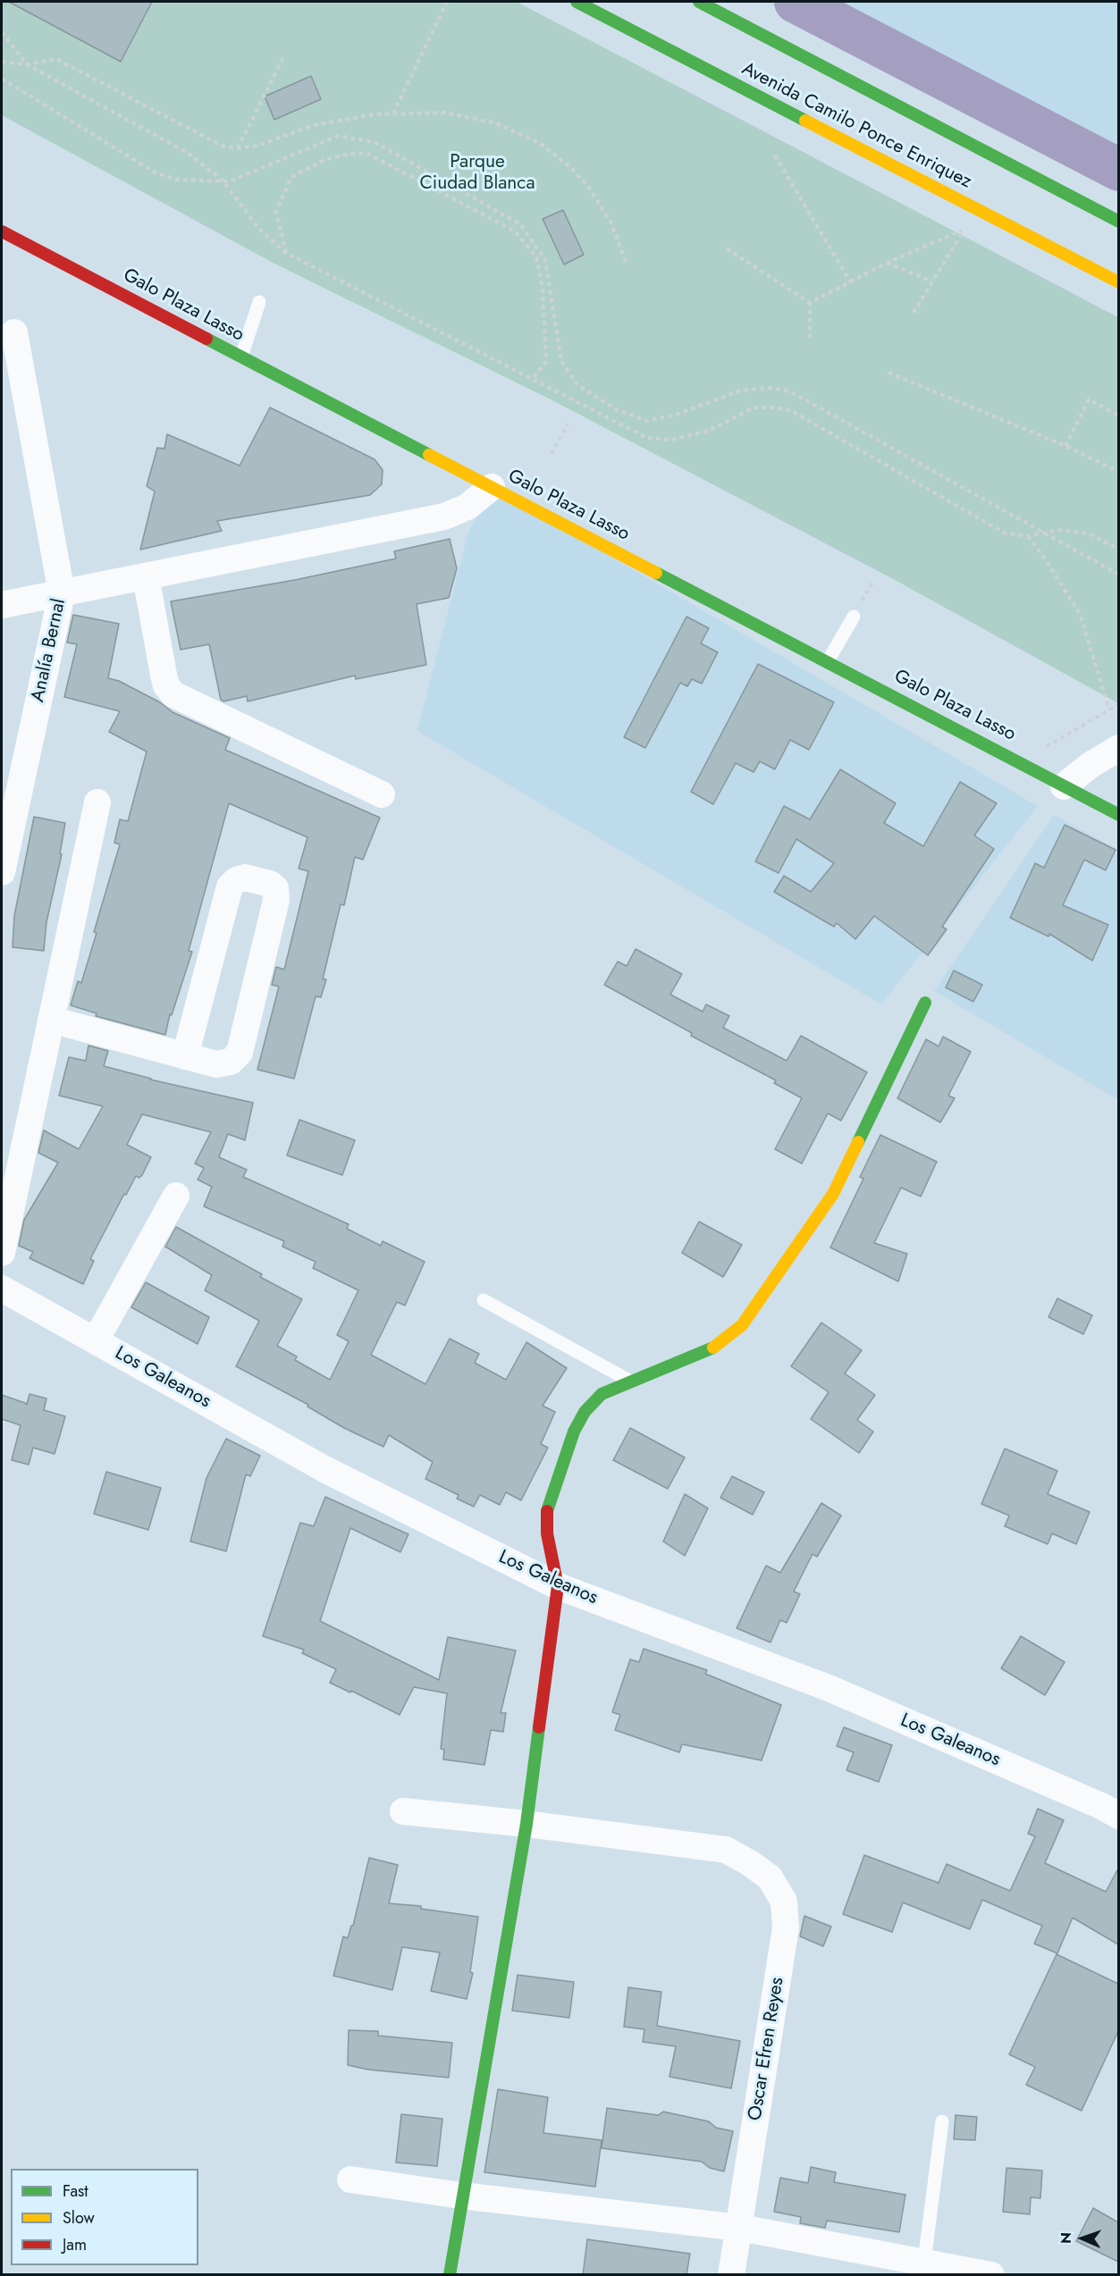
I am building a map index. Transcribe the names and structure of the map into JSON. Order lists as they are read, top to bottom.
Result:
{
  "streets": {
    "street": [
      "Avenida Camilo Ponce Enriquez",
      "Galo Plaza Lasso",
      "Analía Bernal",
      "Los Galeanos",
      "Oscar Efren Reyes"
    ]
  },
  "parks": ["Parque Ciudad Blanca"],
  "legend": ["Fast", "Slow", "Jam"],
  "north": "left"
}
